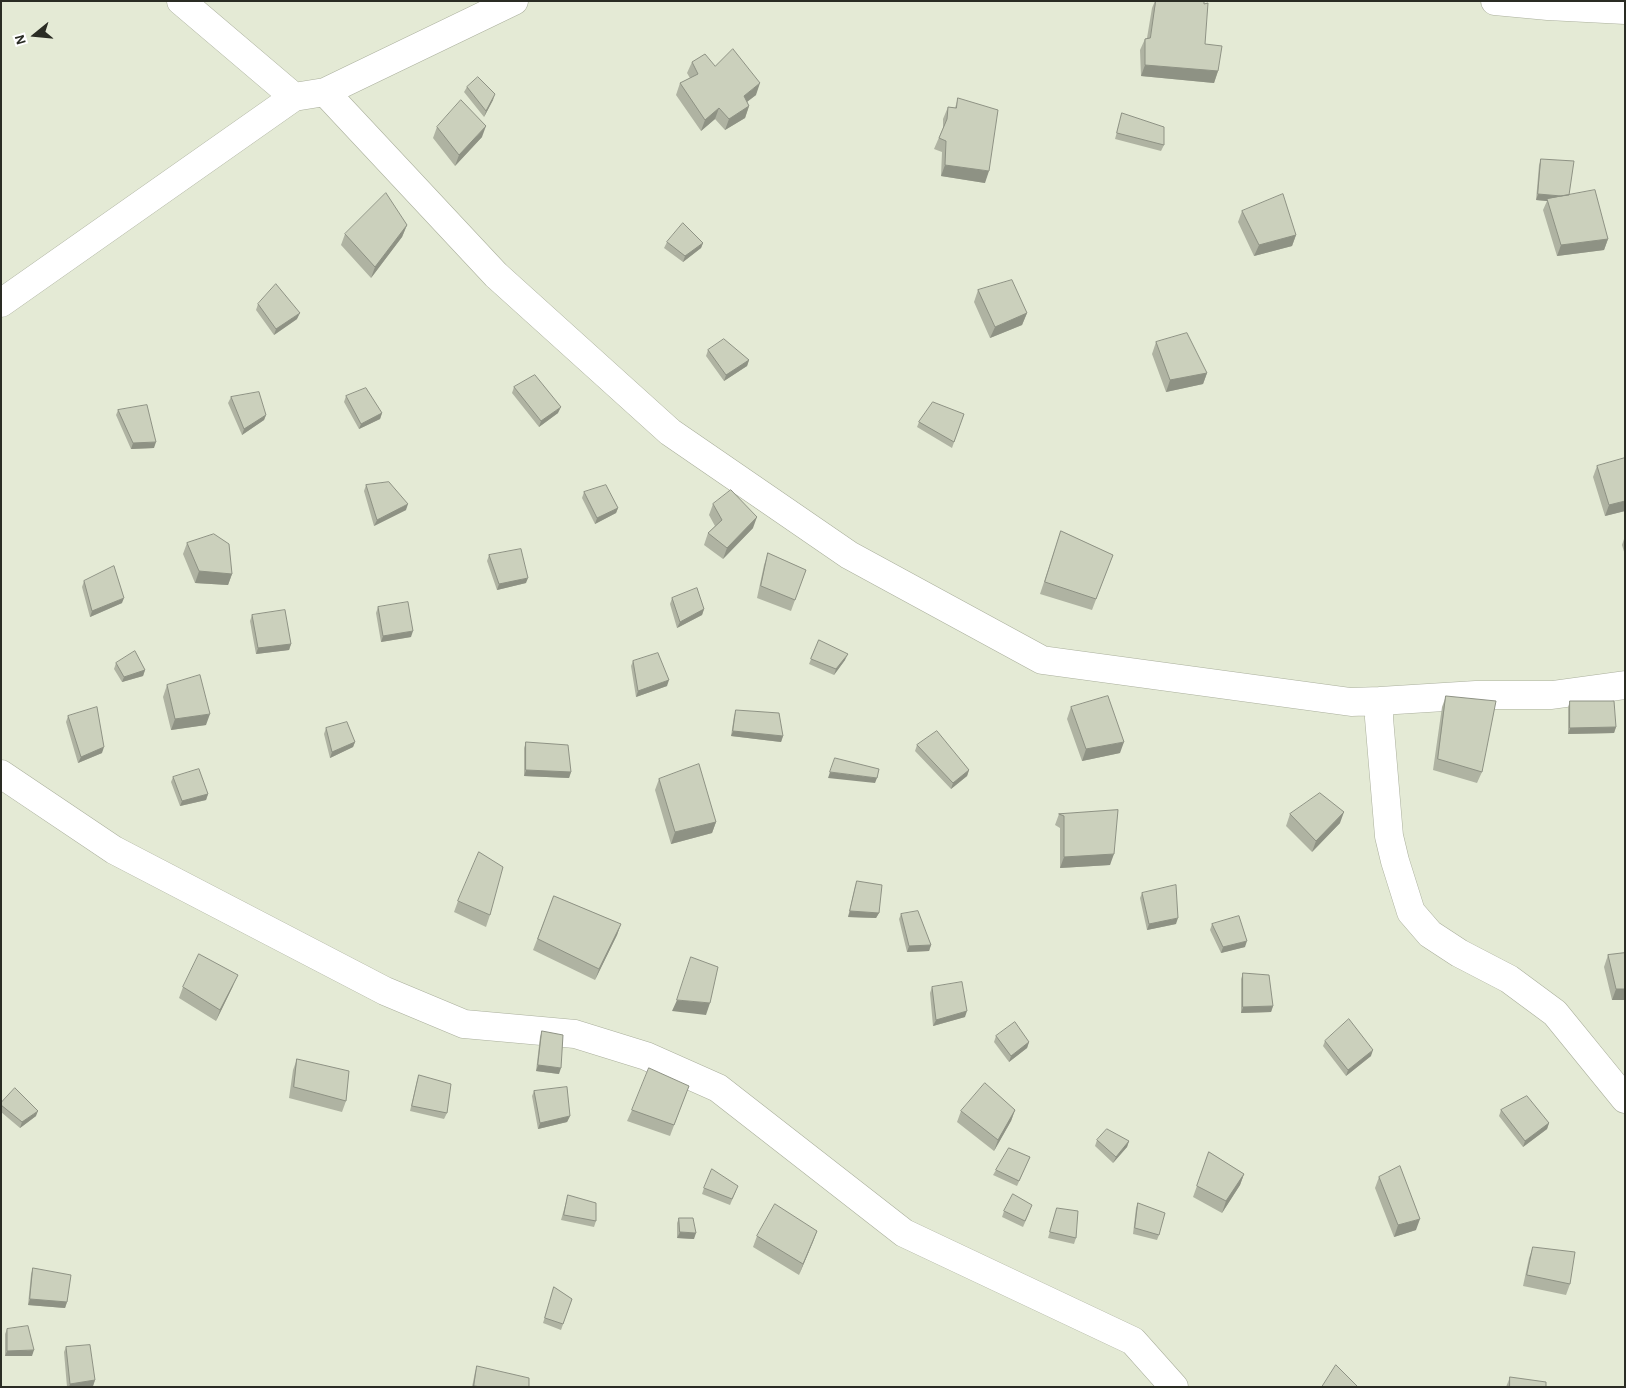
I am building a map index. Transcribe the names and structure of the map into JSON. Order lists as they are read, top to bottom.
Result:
{
  "north": "left"
}
